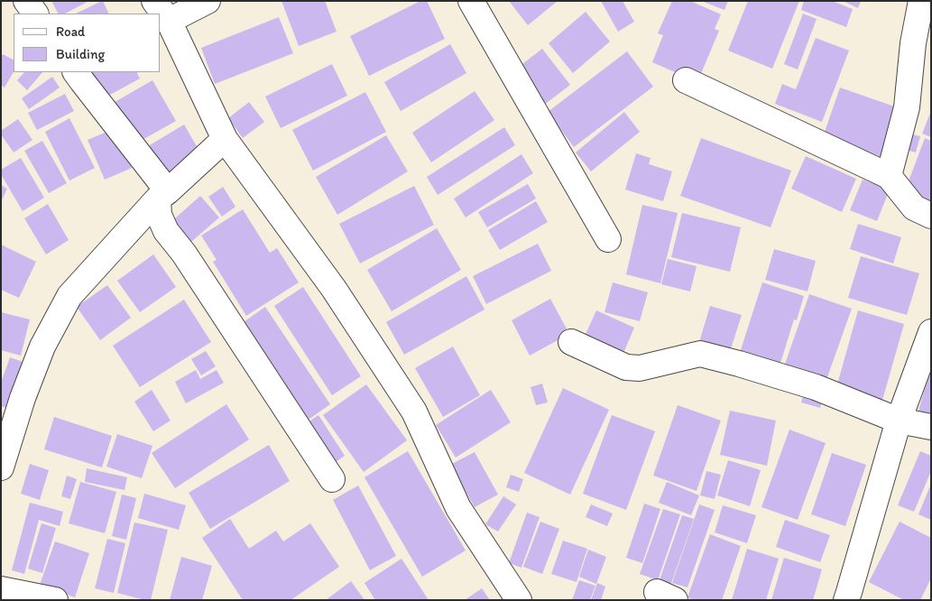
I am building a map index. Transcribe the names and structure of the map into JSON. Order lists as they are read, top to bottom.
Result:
{
  "legend": ["Road", "Building"]
}
